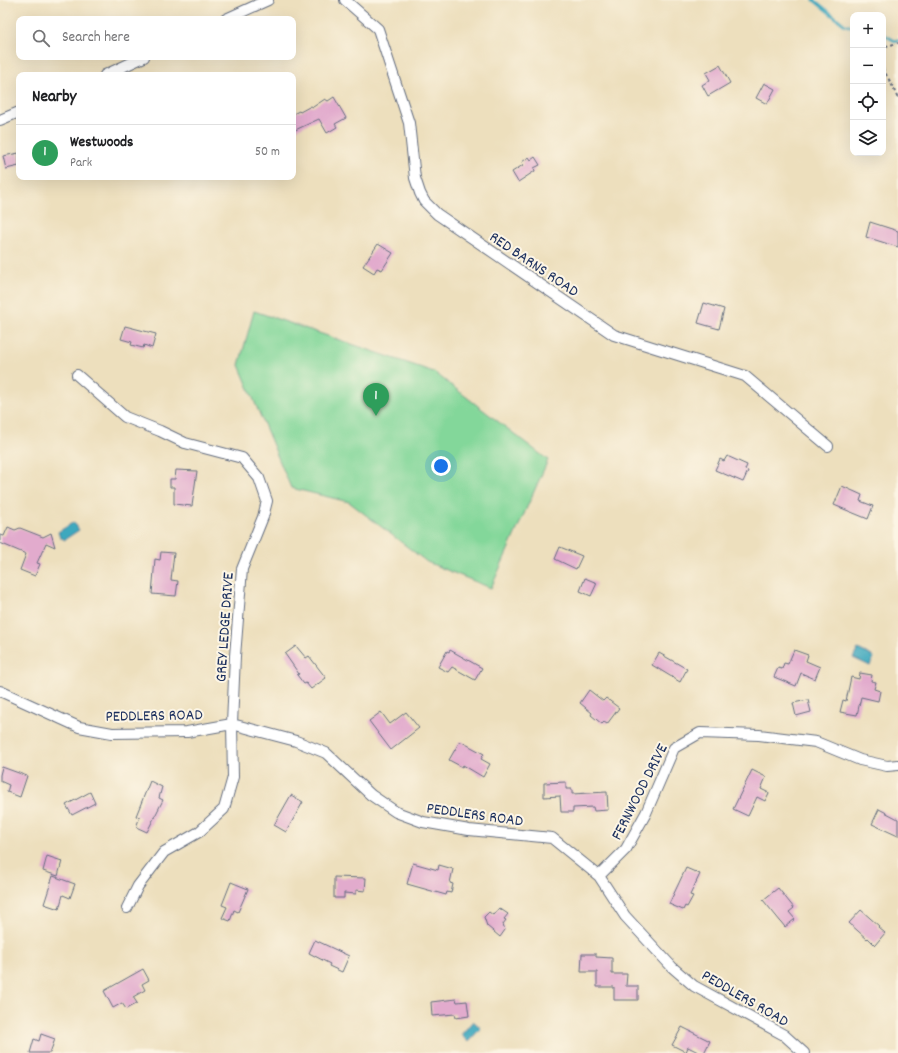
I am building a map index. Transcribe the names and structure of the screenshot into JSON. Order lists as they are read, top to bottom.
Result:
{
  "streets": {
    "street": [
      "RED BARNS ROAD",
      "GREY LEDGE DRIVE",
      "PEDDLERS ROAD",
      "FERNWOOD DRIVE"
    ]
  },
  "crossings": [
    ["GREY LEDGE DRIVE", "PEDDLERS ROAD"],
    ["PEDDLERS ROAD", "FERNWOOD DRIVE"]
  ],
  "page": {
    "map_buttons": ["+", "−"],
    "search": "Search here",
    "heading": "Nearby",
    "list": [
      {
        "mark": "1",
        "name": "Westwoods",
        "note": "Park",
        "value": "50 m"
      }
    ],
    "pins": "1"
  }
}
